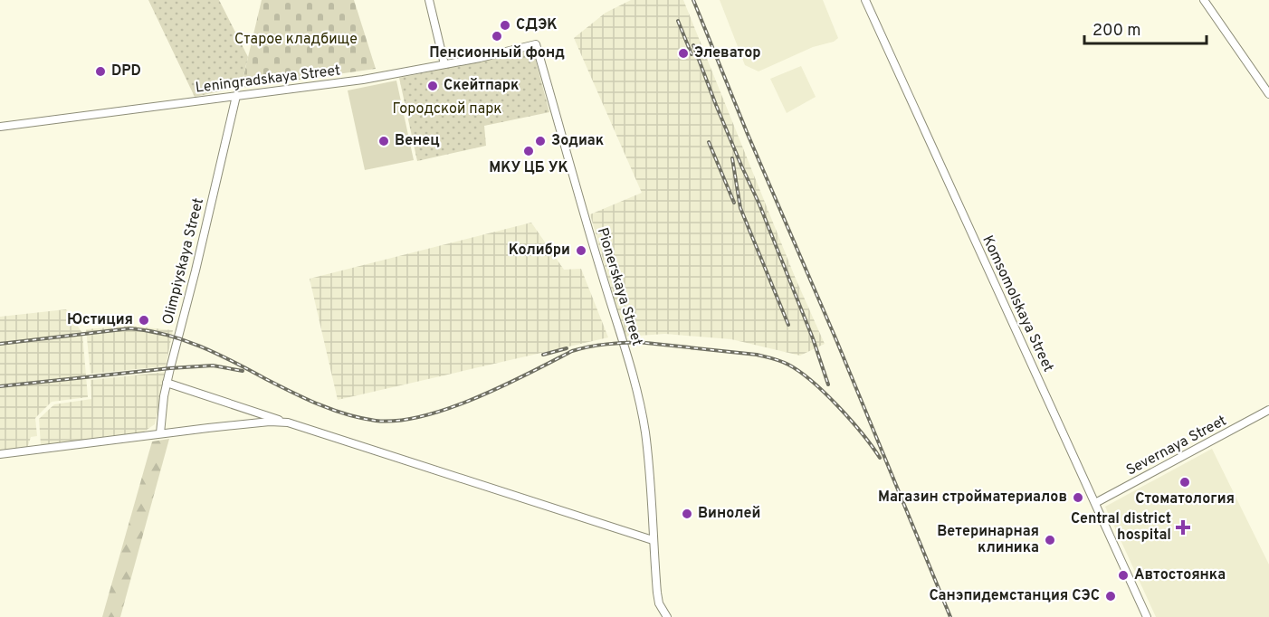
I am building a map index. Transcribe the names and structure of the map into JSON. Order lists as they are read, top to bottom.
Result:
{
  "streets": {
    "street": [
      "Leningradskaya Street",
      "Olimpiyskaya Street",
      "Pionerskaya Street",
      "Komsomolskaya Street",
      "Severnaya Street"
    ]
  },
  "crossings": [
    ["Leningradskaya Street", "Olimpiyskaya Street"],
    ["Leningradskaya Street", "Pionerskaya Street"],
    ["Komsomolskaya Street", "Severnaya Street"]
  ],
  "parks": ["Старое кладбище", "Городской парк"],
  "places": {
    "other": [
      "СДЭК",
      "Пенсионный фонд",
      "Элеватор",
      "DPD",
      "Скейтпарк",
      "Венец",
      "Зодиак",
      "МКУ ЦБ УК",
      "Колибри",
      "Юстиция",
      "Стоматология",
      "Магазин стройматериалов",
      "Винолей",
      "Ветеринарная клиника",
      "Автостоянка",
      "Санэпидемстанция СЭС"
    ],
    "health": ["Central district hospital"]
  },
  "scale_bar": "200 m"
}
